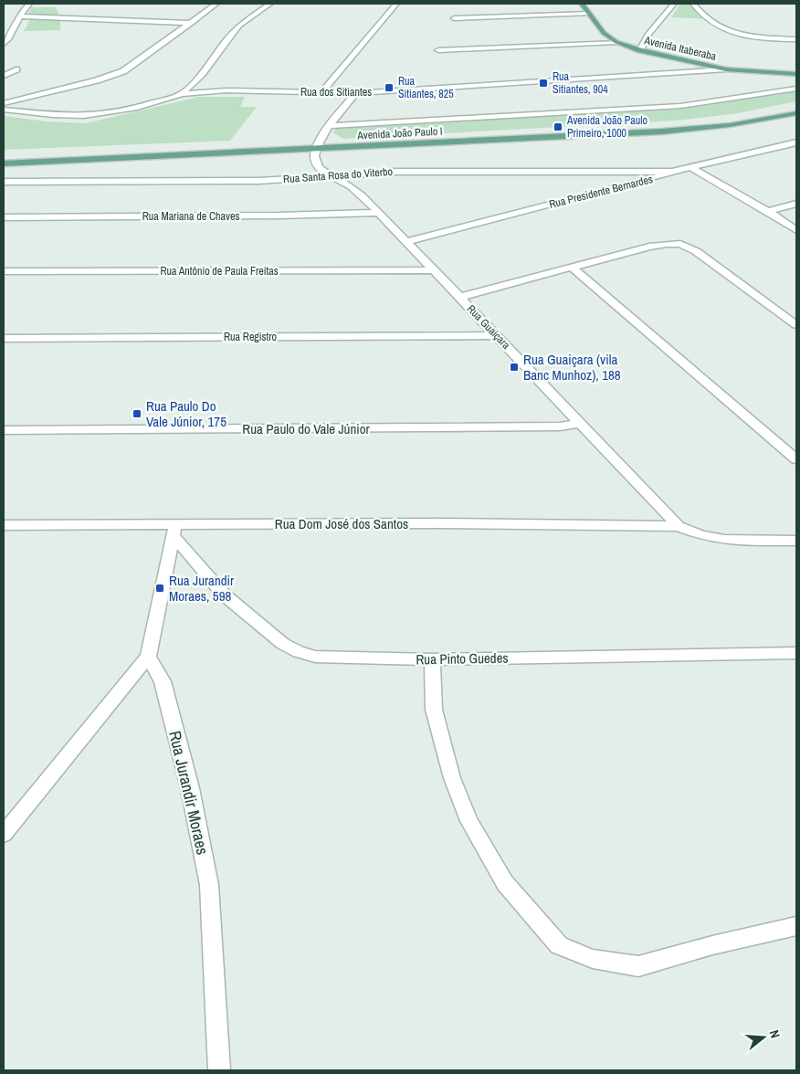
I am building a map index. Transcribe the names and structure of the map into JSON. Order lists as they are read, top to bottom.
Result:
{
  "streets": {
    "main road": ["Avenida Itaberaba", "Avenida João Paulo I"],
    "street": [
      "Rua dos Sitiantes",
      "Rua Santa Rosa do Viterbo",
      "Rua Presidente Bernardes",
      "Rua Mariana de Chaves",
      "Rua Antônio de Paula Freitas",
      "Rua Guaiçara",
      "Rua Registro",
      "Rua Paulo do Vale Júnior",
      "Rua Dom José dos Santos",
      "Rua Pinto Guedes",
      "Rua Jurandir Moraes"
    ]
  },
  "crossings": [
    ["Avenida Itaberaba", "Rua dos Sitiantes"],
    ["Avenida João Paulo I", "Rua Guaiçara"],
    ["Rua Santa Rosa do Viterbo", "Rua Presidente Bernardes"],
    ["Rua Santa Rosa do Viterbo", "Rua Guaiçara"],
    ["Rua Presidente Bernardes", "Rua Guaiçara"],
    ["Rua Mariana de Chaves", "Rua Guaiçara"],
    ["Rua Antônio de Paula Freitas", "Rua Guaiçara"],
    ["Rua Guaiçara", "Rua Registro"],
    ["Rua Guaiçara", "Rua Paulo do Vale Júnior"],
    ["Rua Guaiçara", "Rua Dom José dos Santos"],
    ["Rua Dom José dos Santos", "Rua Pinto Guedes"]
  ],
  "places": {
    "transit": [
      "Rua Sitiantes, 904",
      "Rua Sitiantes, 825",
      "Avenida João Paulo Primeiro, 1000",
      "Rua Guaiçara (vila Banc Munhoz), 188",
      "Rua Paulo Do Vale Júnior, 175",
      "Rua Jurandir Moraes, 598"
    ]
  },
  "north": "right"
}
